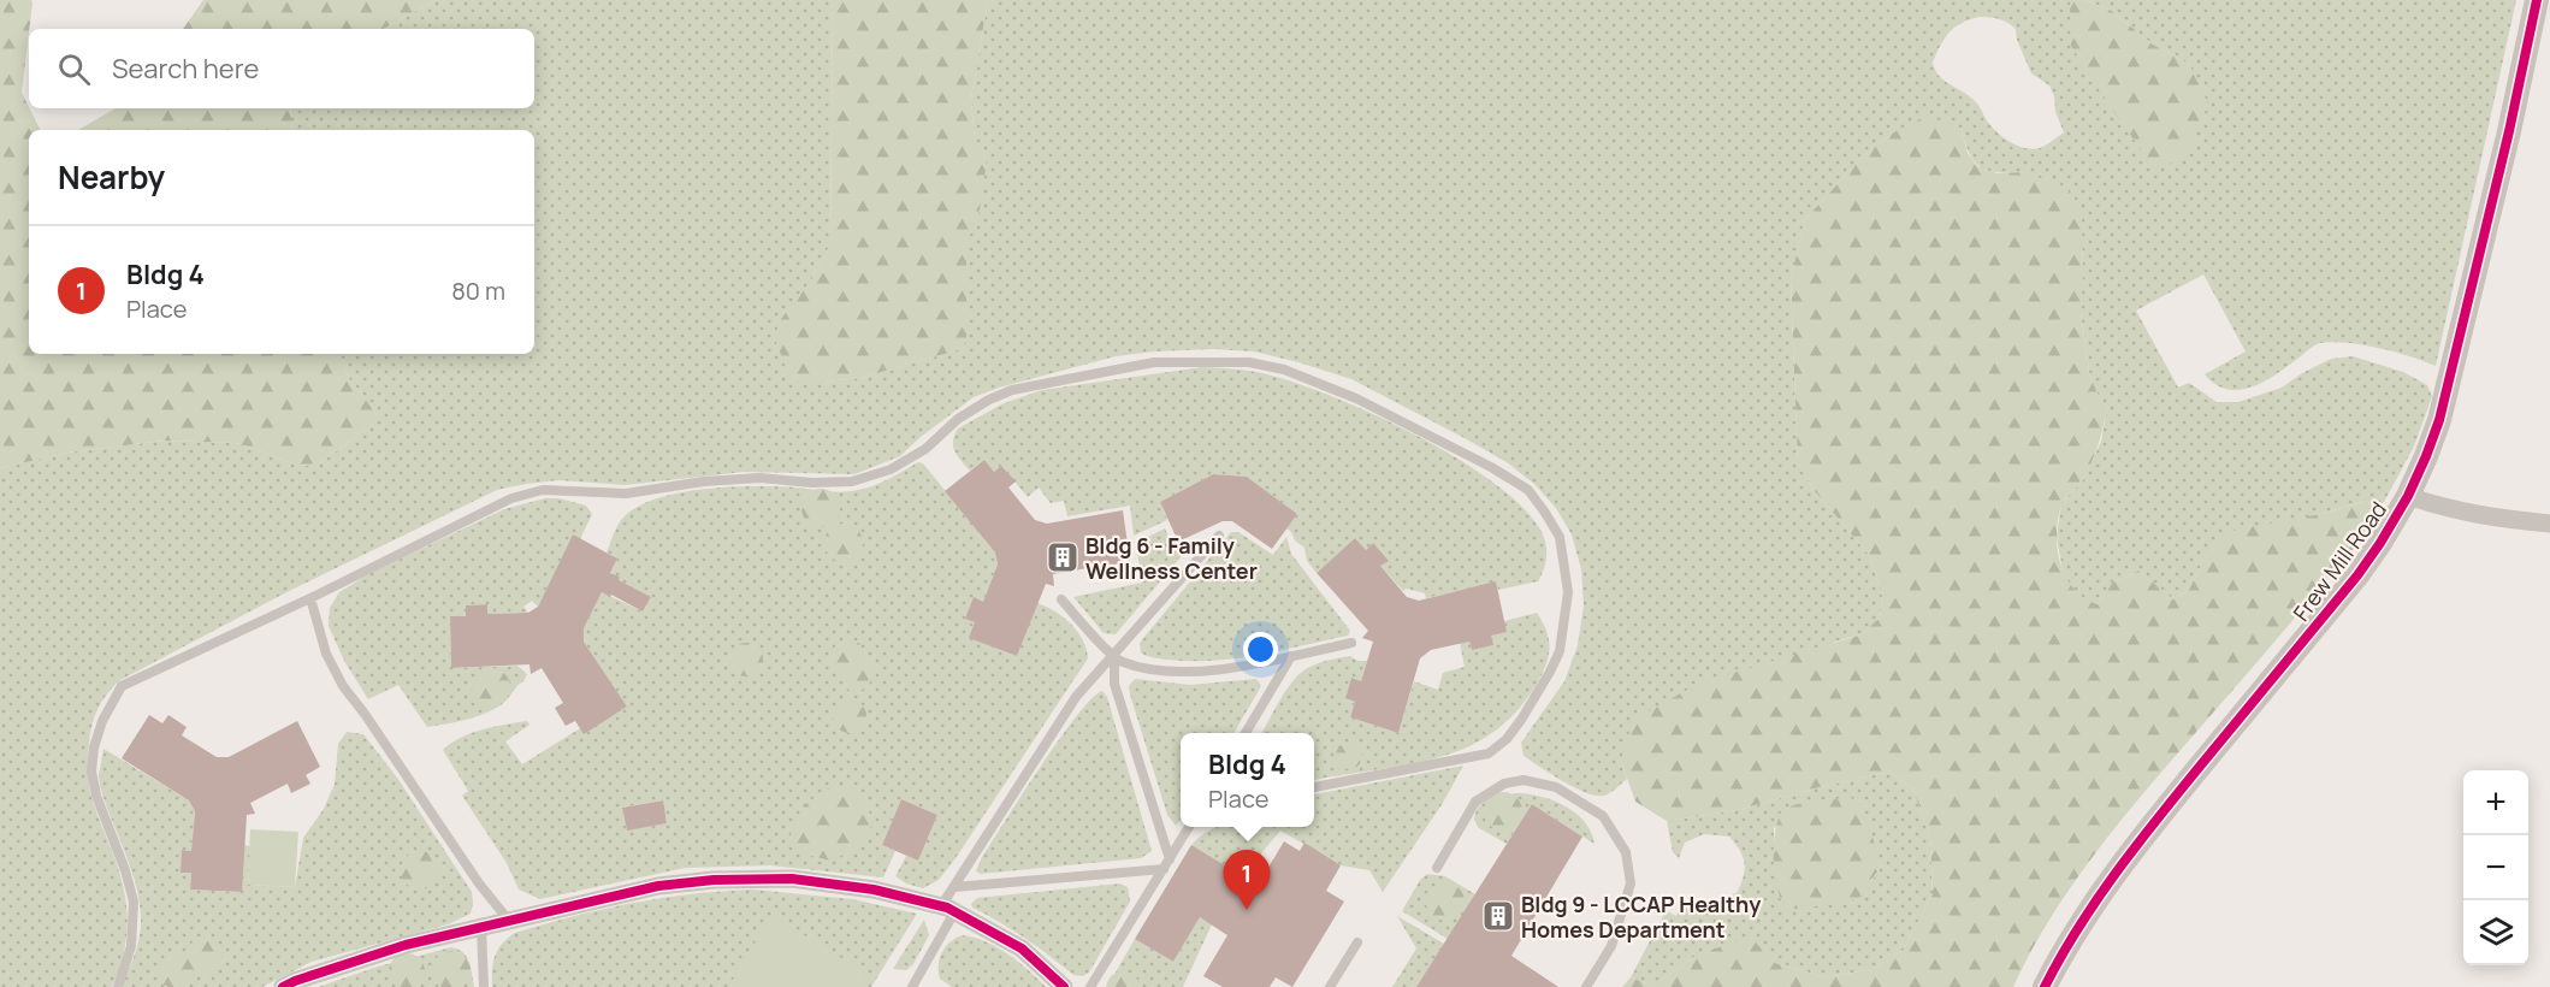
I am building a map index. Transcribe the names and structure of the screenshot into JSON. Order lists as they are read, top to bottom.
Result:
{
  "streets": {
    "street": ["Frew Mill Road"]
  },
  "places": {
    "building": ["Bldg 6 - Family Wellness Center", "Bldg 9 - LCCAP Healthy Homes Department"]
  },
  "page": {
    "search": "Search here",
    "heading": "Nearby",
    "list": [
      {
        "mark": "1",
        "name": "Bldg 4",
        "note": "Place",
        "value": "80 m"
      }
    ],
    "popup": ["Bldg 4", "Place"],
    "map_buttons": ["+", "−"],
    "pins": "1"
  }
}
